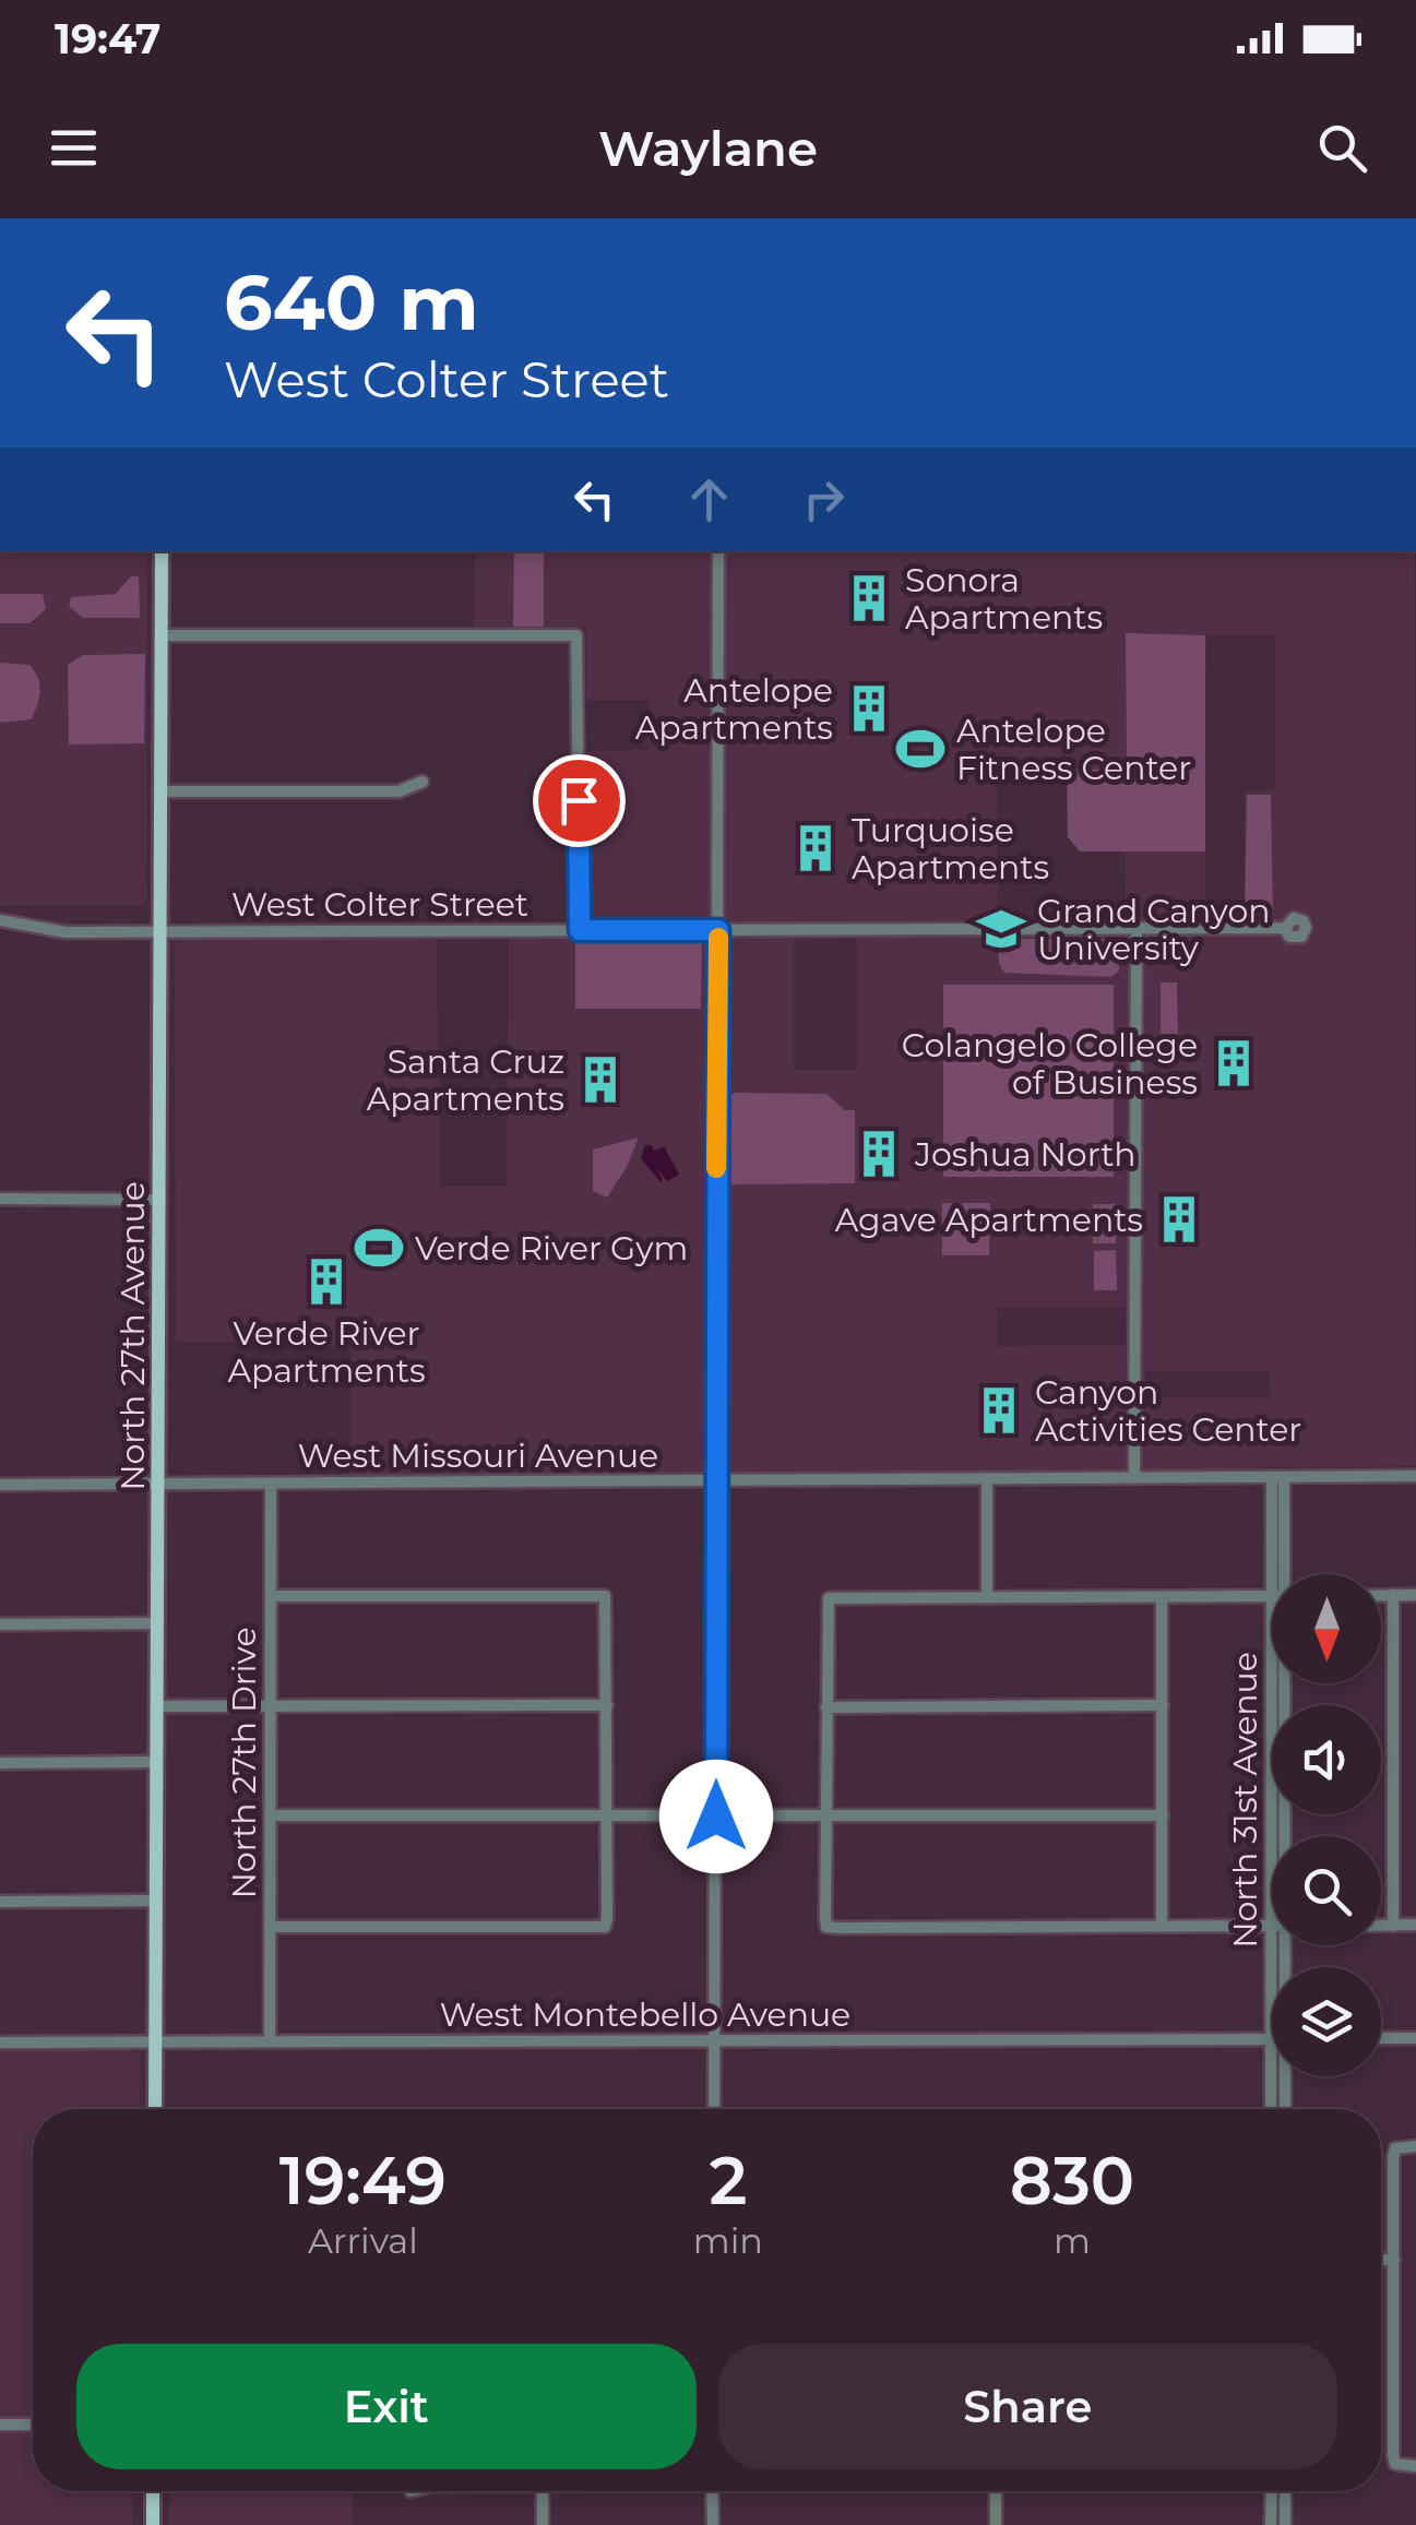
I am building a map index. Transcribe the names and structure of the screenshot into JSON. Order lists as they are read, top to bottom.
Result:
{
  "streets": {
    "main road": ["North 27th Avenue"],
    "street": [
      "West Colter Street",
      "West Missouri Avenue",
      "North 27th Drive",
      "North 31st Avenue",
      "West Montebello Avenue"
    ]
  },
  "crossings": [
    ["West Colter Street", "North 27th Avenue"],
    ["North 27th Avenue", "West Missouri Avenue"],
    ["North 27th Avenue", "West Montebello Avenue"],
    ["West Missouri Avenue", "North 27th Drive"],
    ["West Missouri Avenue", "North 31st Avenue"],
    ["North 27th Drive", "West Montebello Avenue"]
  ],
  "places": {
    "building": [
      "Sonora Apartments",
      "Antelope Apartments",
      "Turquoise Apartments",
      "Colangelo College of Business",
      "Santa Cruz Apartments",
      "Joshua North",
      "Agave Apartments",
      "Verde River Apartments",
      "Canyon Activities Center"
    ],
    "sports": ["Antelope Fitness Center", "Verde River Gym"],
    "school or university": ["Grand Canyon University"]
  },
  "north": "bottom",
  "page": {
    "status": "19:47",
    "header": "Waylane",
    "turn": ["640 m", "West Colter Street"],
    "eta": [
      "19:49",
      "Arrival",
      "2",
      "min",
      "830",
      "m"
    ],
    "buttons": ["Exit", "Share"]
  }
}
